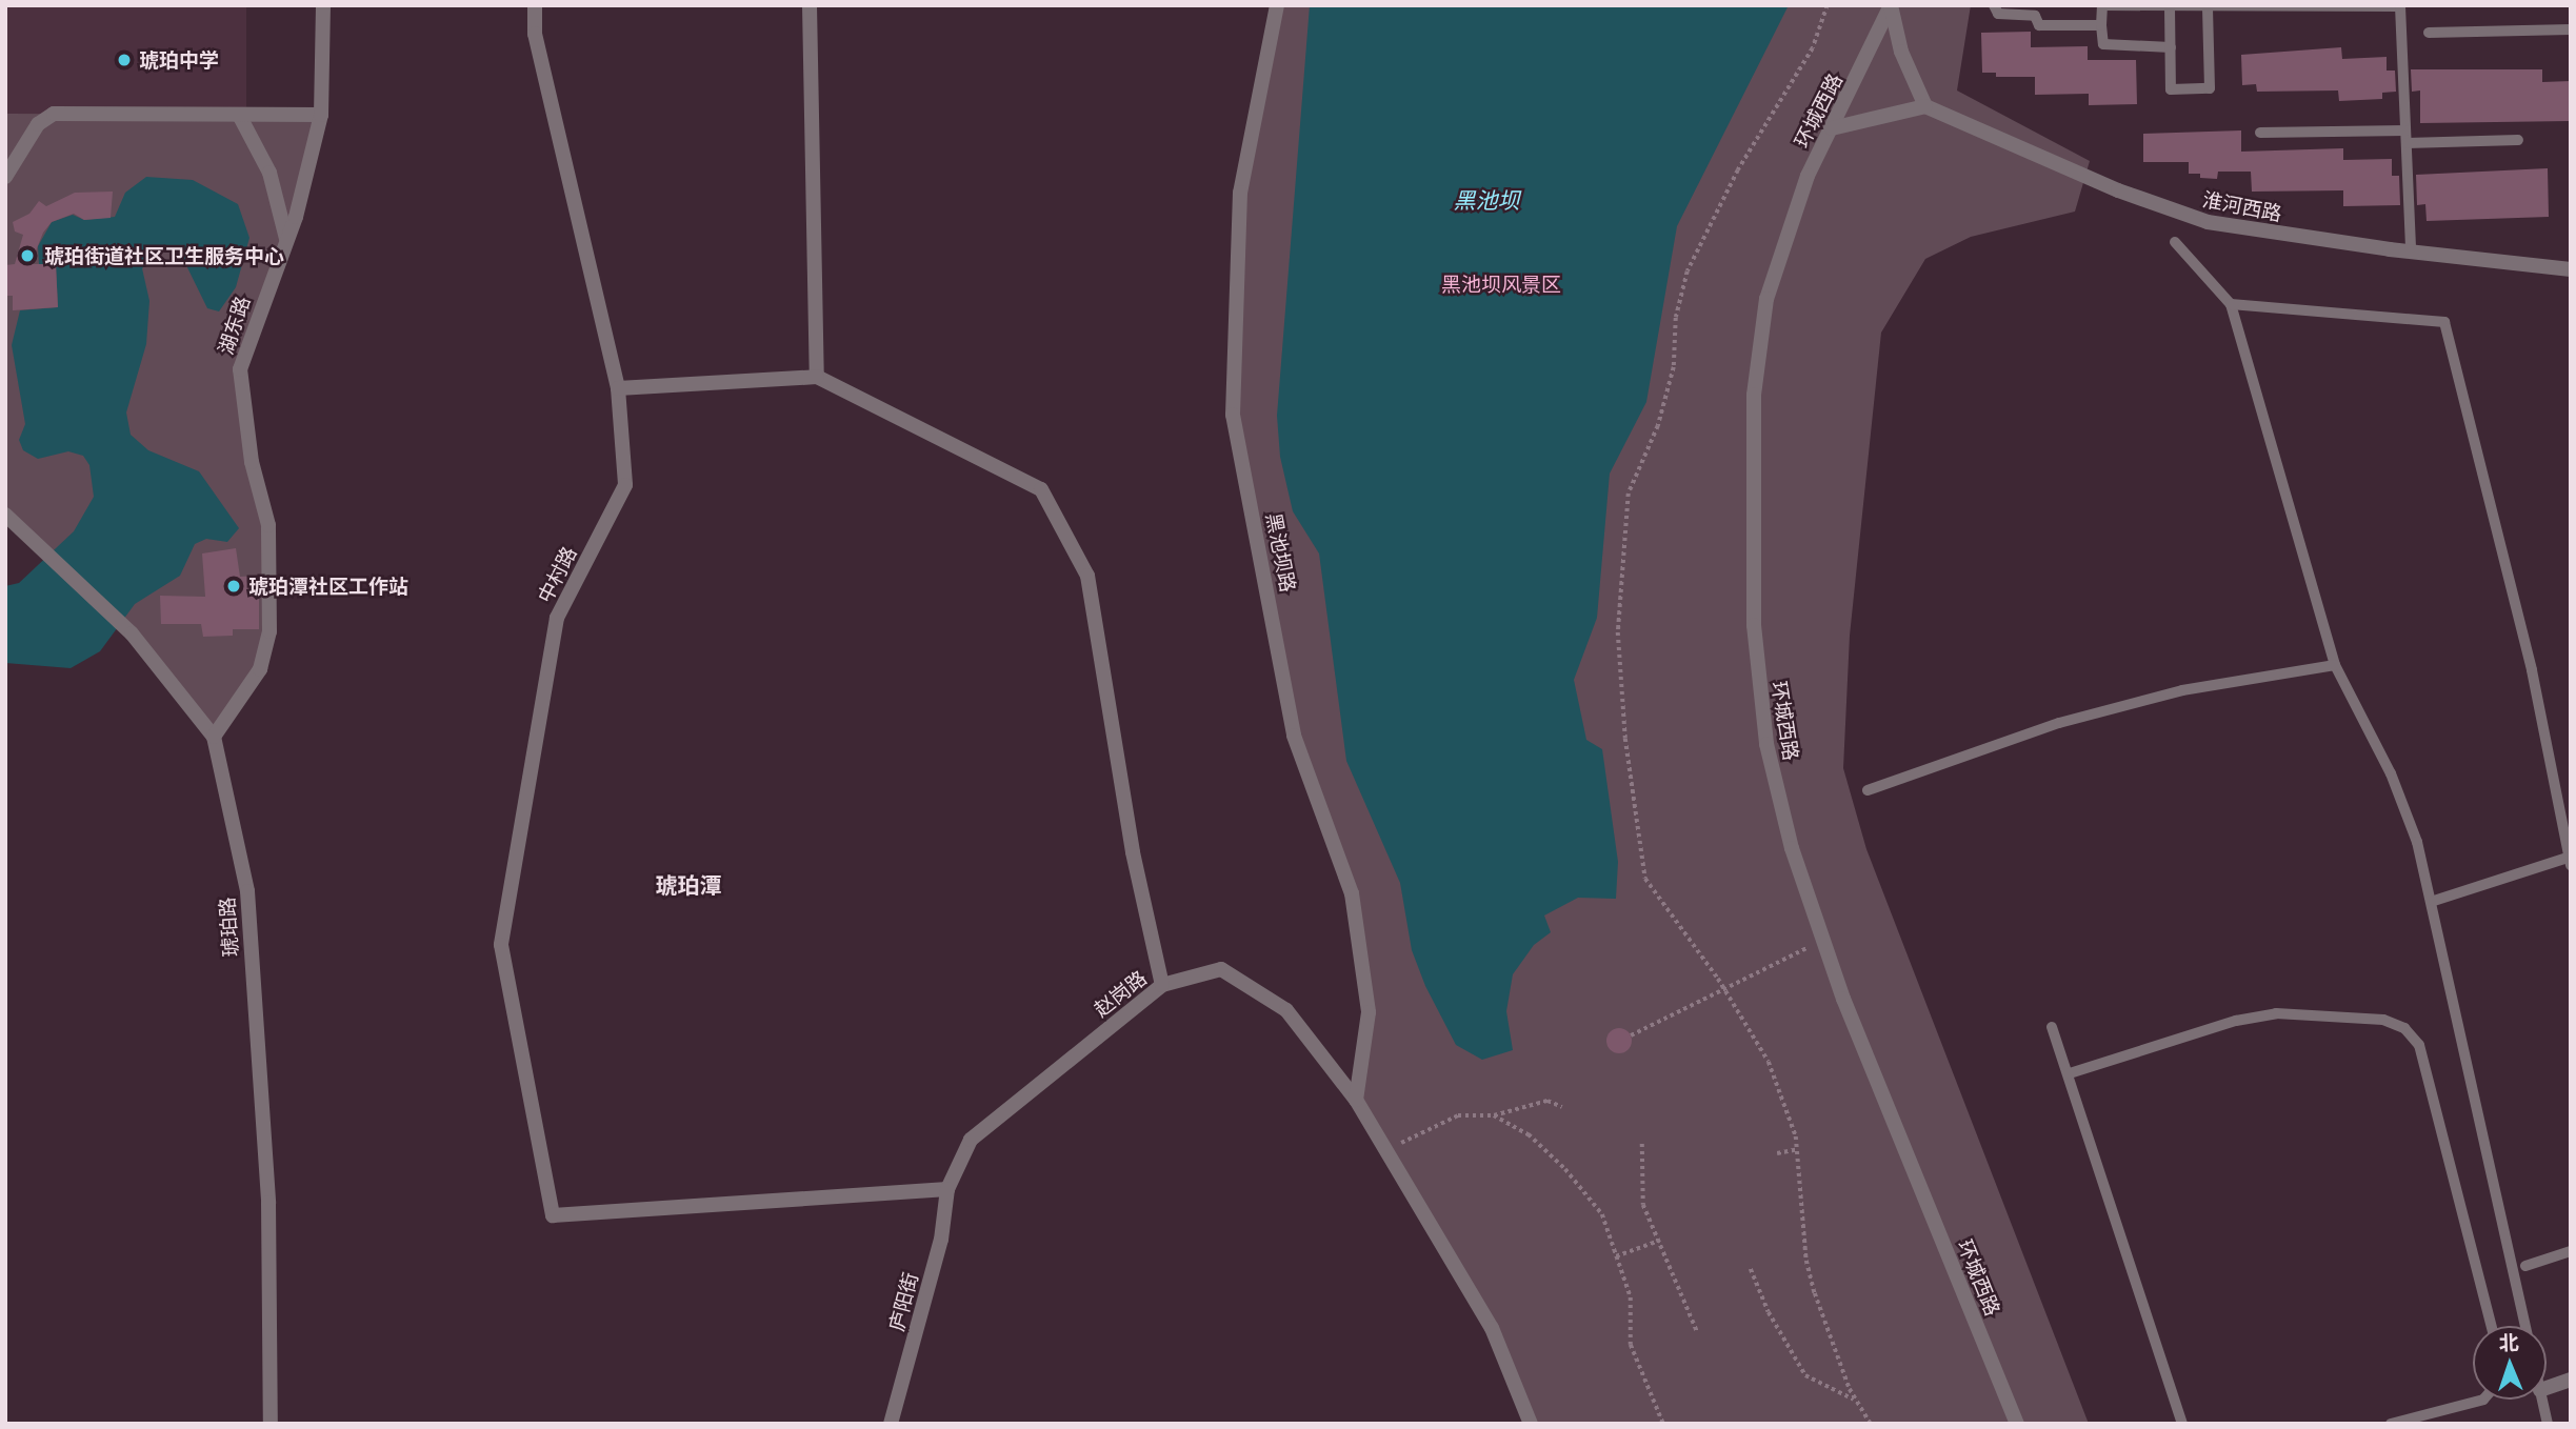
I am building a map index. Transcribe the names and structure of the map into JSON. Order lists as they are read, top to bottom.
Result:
{
  "streets": {
    "street": [
      "环城西路",
      "淮河西路",
      "湖东路",
      "黑池坝路",
      "中村路",
      "琥珀路",
      "赵岗路",
      "庐阳街"
    ]
  },
  "crossings": [
    ["湖东路", "琥珀路"],
    ["黑池坝路", "赵岗路"],
    ["中村路", "赵岗路"],
    ["中村路", "庐阳街"],
    ["赵岗路", "庐阳街"]
  ],
  "districts": ["琥珀潭"],
  "water": ["黑池坝"],
  "parks": ["黑池坝风景区"],
  "places": ["琥珀中学", "琥珀街道社区卫生服务中心", "琥珀潭社区工作站"],
  "north": "top"
}
